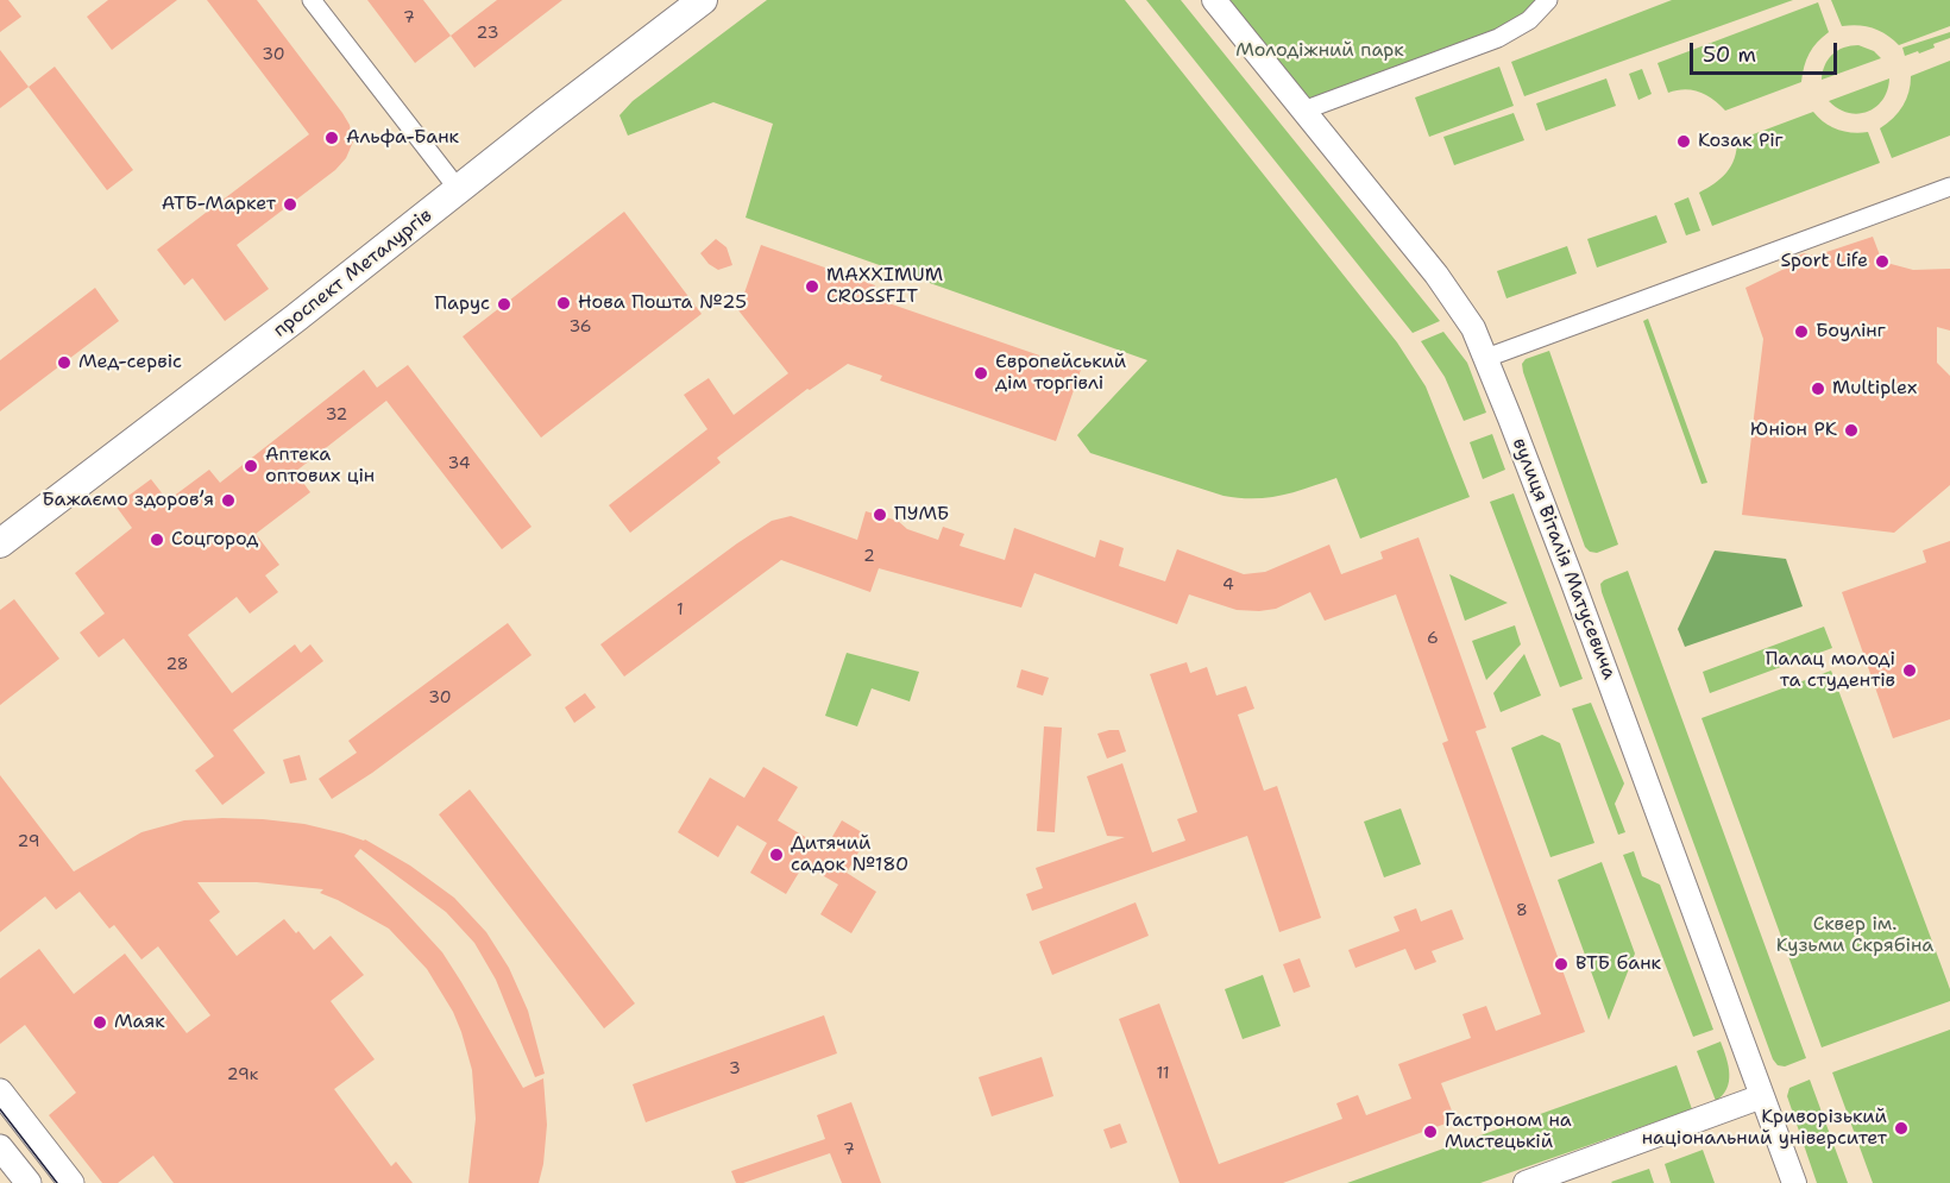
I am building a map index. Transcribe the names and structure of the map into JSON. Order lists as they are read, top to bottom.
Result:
{
  "streets": {
    "main road": ["проспект Металургів"],
    "street": ["вулиця Віталія Матусевича"]
  },
  "parks": ["Молодіжний парк", "Сквер ім. Кузьми Скрябіна"],
  "places": [
    "Альфа-Банк",
    "Козак Ріг",
    "АТБ-Маркет",
    "Sport Life",
    "MAXXIMUM CROSSFIT",
    "Нова Пошта №25",
    "Парус",
    "Боулінг",
    "Мед-сервіс",
    "Європейський дім торгівлі",
    "Multiplex",
    "Юніон РК",
    "Аптека оптових цін",
    "Бажаємо здоровʼя",
    "ПУМБ",
    "Соцгород",
    "Палац молоді та студентів",
    "Дитячий садок №180",
    "ВТБ банк",
    "Маяк",
    "Криворізький національний університет",
    "Гастроном на Мистецькій"
  ],
  "house_numbers": [
    "7",
    "23",
    "30",
    "36",
    "32",
    "34",
    "2",
    "4",
    "1",
    "6",
    "28",
    "30",
    "29",
    "8",
    "3",
    "11",
    "29к",
    "7"
  ],
  "scale_bar": "50 m"
}
